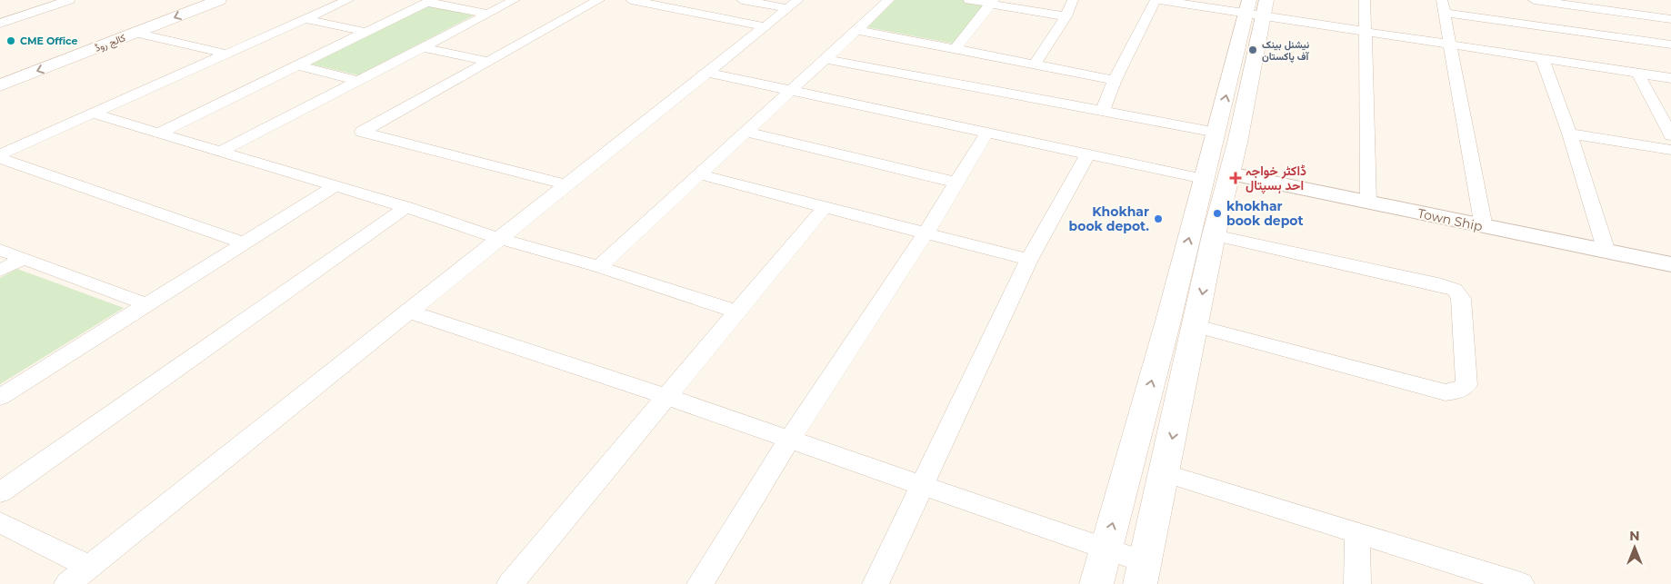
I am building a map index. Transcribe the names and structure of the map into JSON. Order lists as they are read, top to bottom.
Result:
{
  "streets": {
    "main road": ["کالج روڈ"],
    "street": ["Town Ship"]
  },
  "places": {
    "other": [
      "CME Office",
      "نیشنل بینک آف پاکستان",
      "khokhar book depot",
      "Khokhar book depot."
    ],
    "health": ["ڈاکٹر خواجہ احد ہسپتال"]
  },
  "north": "top"
}
